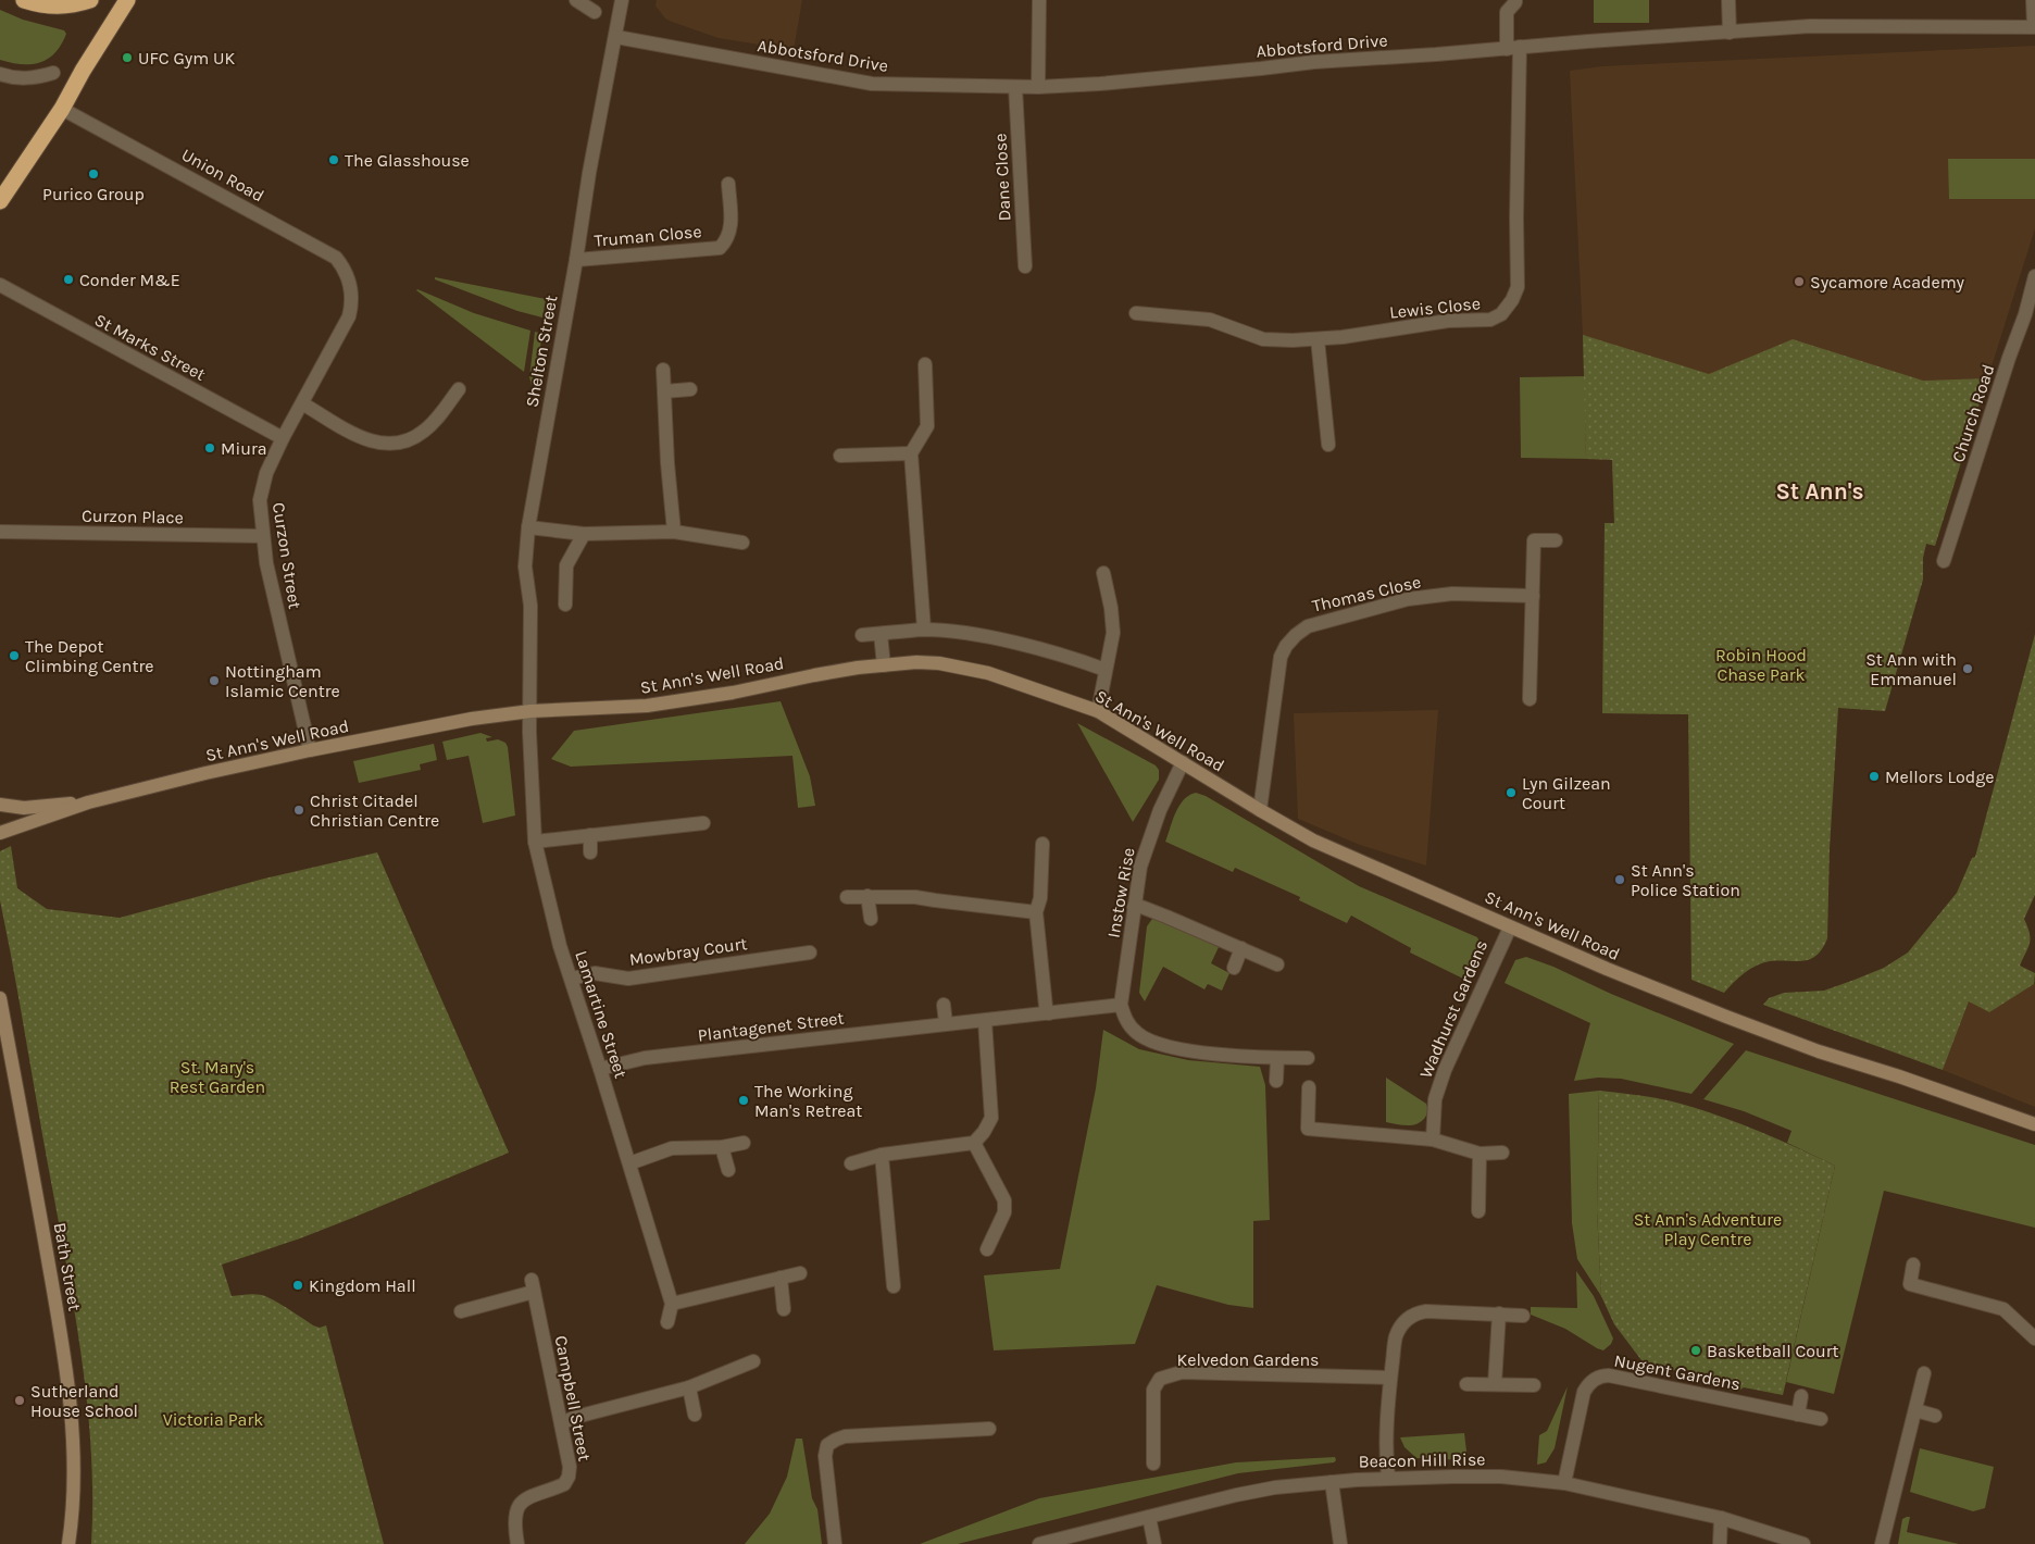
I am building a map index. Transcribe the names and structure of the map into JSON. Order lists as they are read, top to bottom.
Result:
{
  "streets": {
    "street": [
      "Abbotsford Drive",
      "Union Road",
      "Dane Close",
      "Truman Close",
      "Lewis Close",
      "St Marks Street",
      "Shelton Street",
      "Church Road",
      "Curzon Place",
      "Curzon Street",
      "Thomas Close",
      "St Ann's Well Road",
      "Instow Rise",
      "Mowbray Court",
      "Wadhurst Gardens",
      "Lamartine Street",
      "Plantagenet Street",
      "Bath Street",
      "Kelvedon Gardens",
      "Nugent Gardens",
      "Campbell Street",
      "Beacon Hill Rise"
    ]
  },
  "crossings": [
    ["Abbotsford Drive", "Dane Close"],
    ["Abbotsford Drive", "Lewis Close"],
    ["Abbotsford Drive", "Shelton Street"],
    ["Union Road", "Curzon Street"],
    ["Truman Close", "Shelton Street"],
    ["St Marks Street", "Curzon Street"],
    ["Shelton Street", "St Ann's Well Road"],
    ["Shelton Street", "Lamartine Street"],
    ["Curzon Place", "Curzon Street"],
    ["Curzon Street", "St Ann's Well Road"],
    ["Thomas Close", "St Ann's Well Road"],
    ["St Ann's Well Road", "Instow Rise"],
    ["St Ann's Well Road", "Wadhurst Gardens"],
    ["St Ann's Well Road", "Lamartine Street"],
    ["Instow Rise", "Plantagenet Street"],
    ["Mowbray Court", "Lamartine Street"],
    ["Lamartine Street", "Plantagenet Street"],
    ["Nugent Gardens", "Beacon Hill Rise"]
  ],
  "districts": ["St Ann's"],
  "parks": [
    "Robin Hood Chase Park",
    "St. Mary's Rest Garden",
    "St Ann's Adventure Play Centre",
    "Victoria Park"
  ],
  "places": [
    "UFC Gym UK",
    "The Glasshouse",
    "Purico Group",
    "Conder M&E",
    "Sycamore Academy",
    "Miura",
    "The Depot Climbing Centre",
    "St Ann with Emmanuel",
    "Nottingham Islamic Centre",
    "Mellors Lodge",
    "Lyn Gilzean Court",
    "Christ Citadel Christian Centre",
    "St Ann's Police Station",
    "The Working Man's Retreat",
    "Kingdom Hall",
    "Basketball Court",
    "Sutherland House School"
  ]
}
